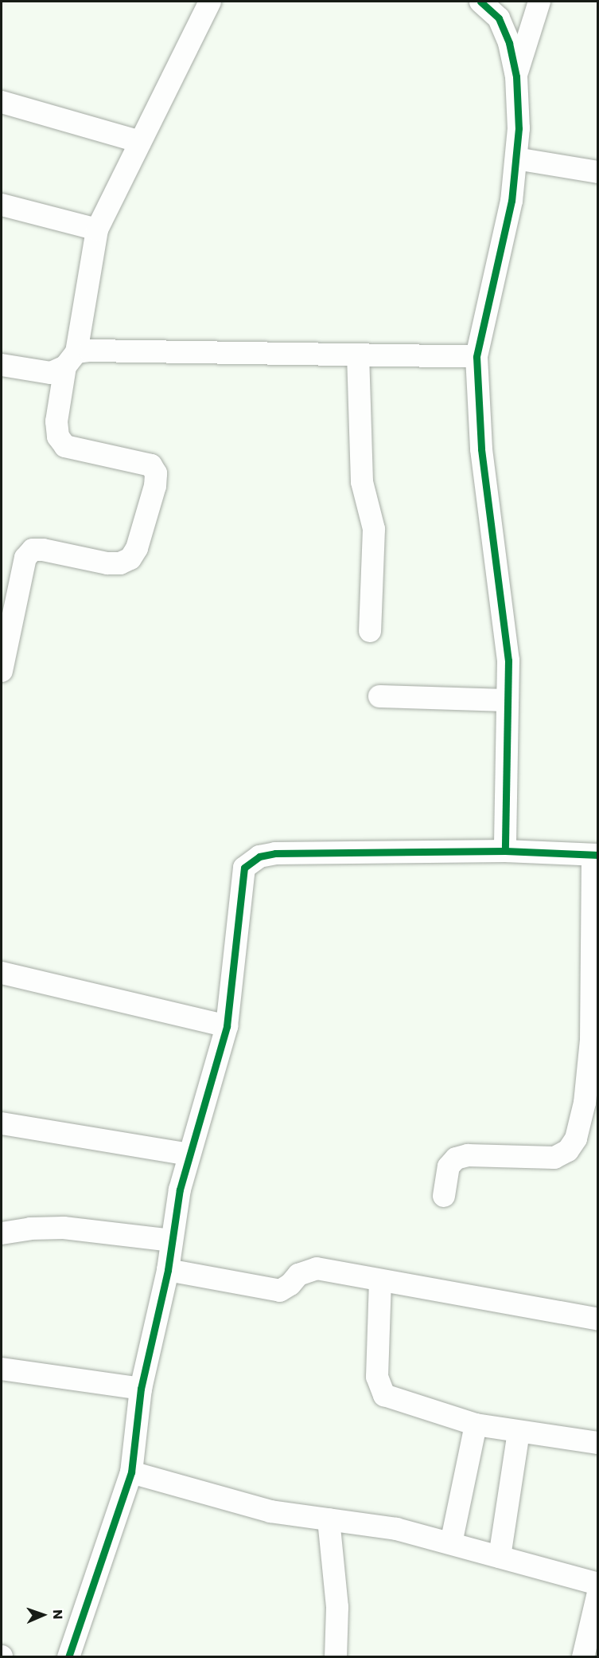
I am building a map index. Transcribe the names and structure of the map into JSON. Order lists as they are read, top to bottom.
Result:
{
  "north": "right"
}
